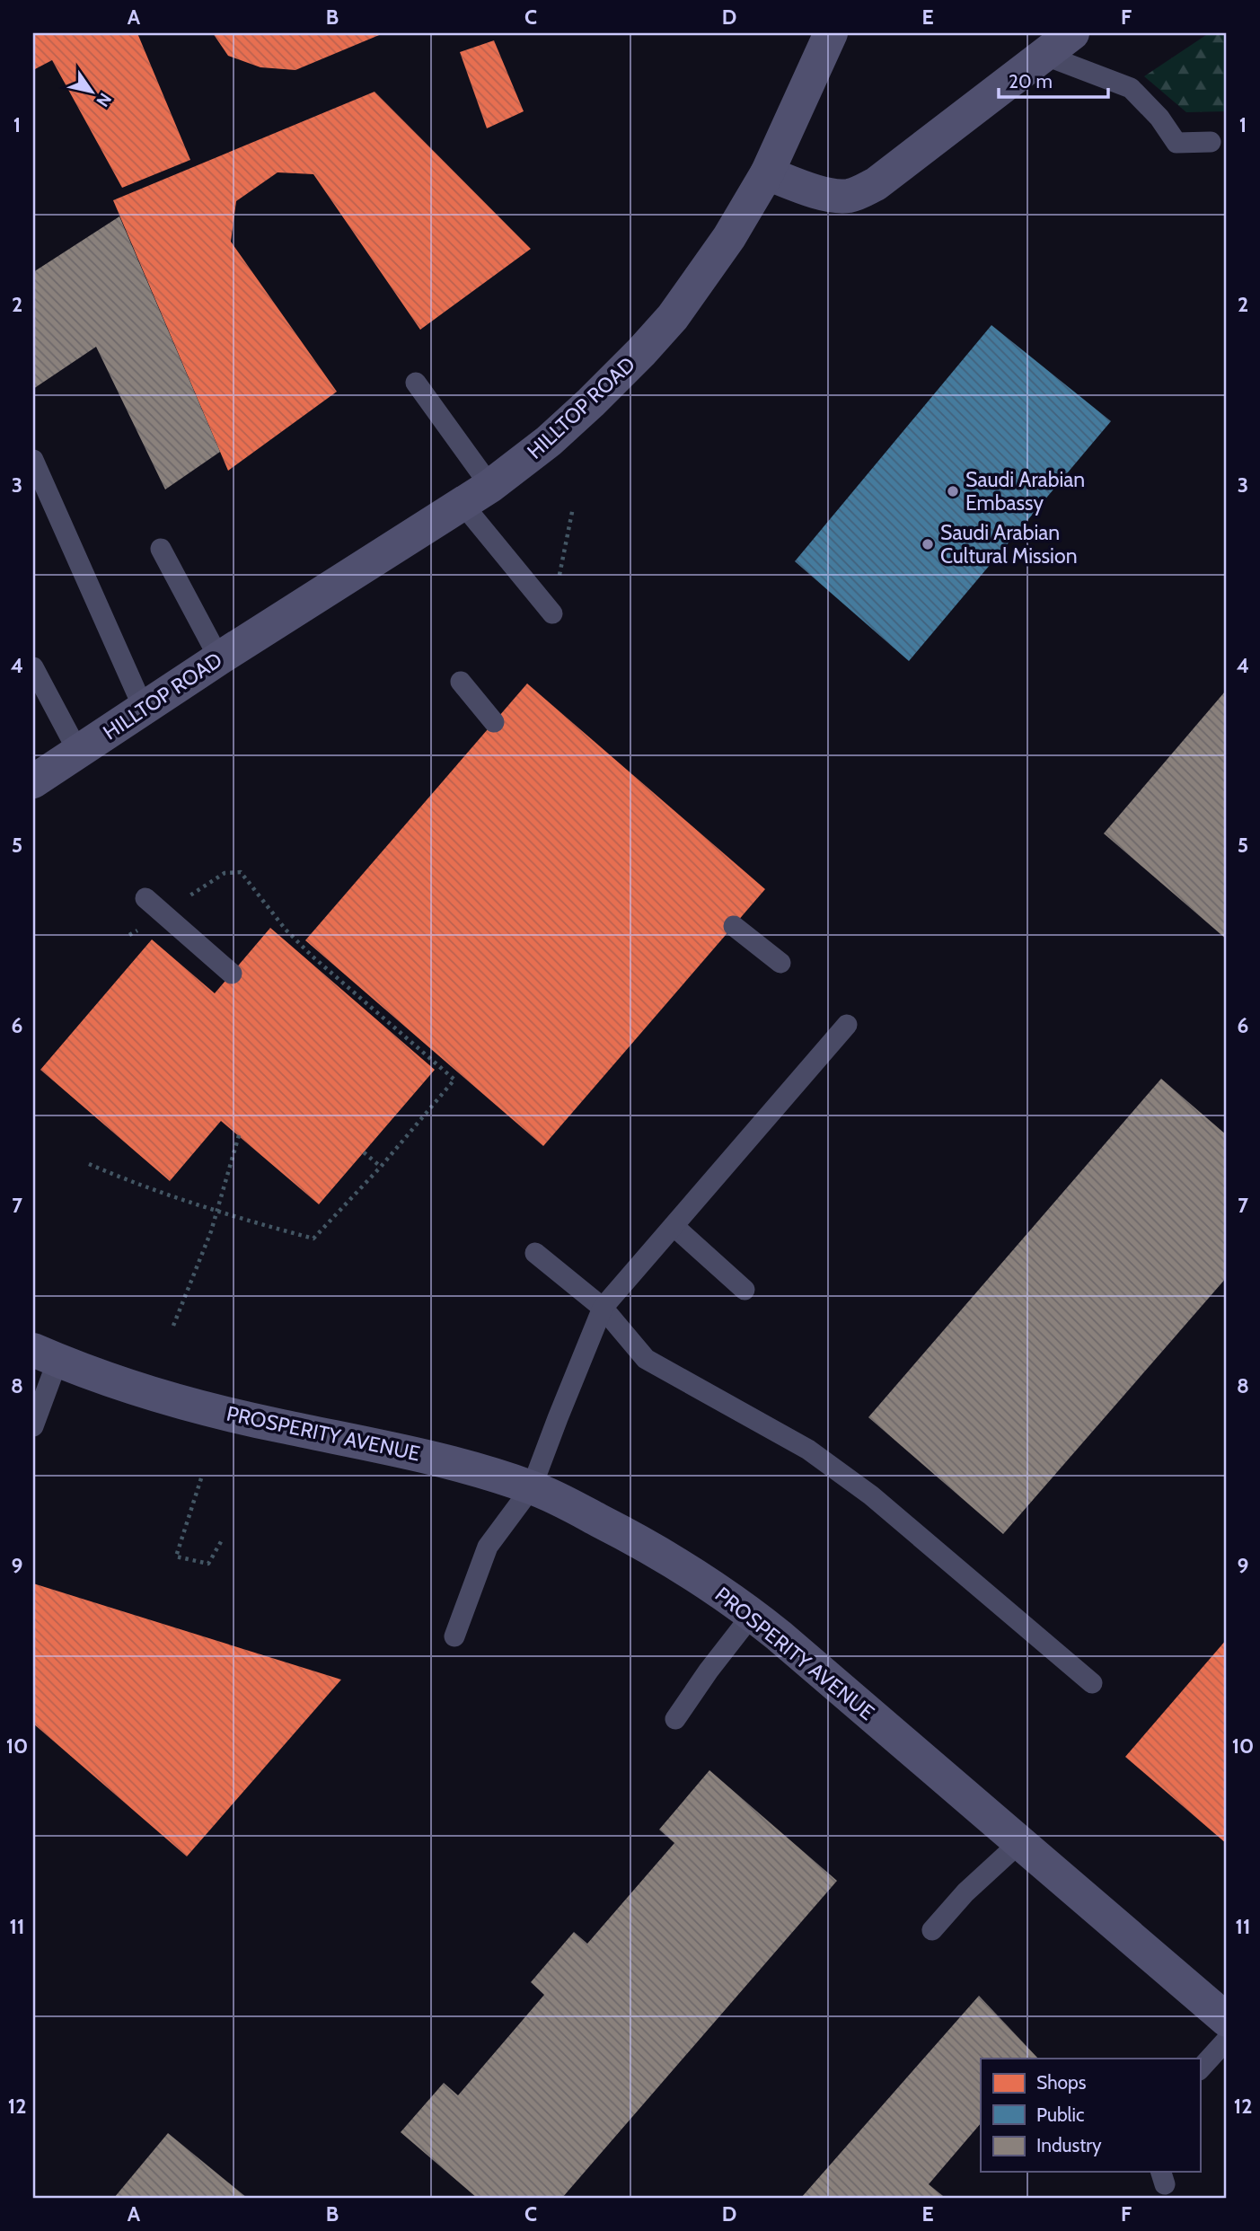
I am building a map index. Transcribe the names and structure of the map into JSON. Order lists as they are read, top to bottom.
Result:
{
  "streets": {
    "street": ["HILLTOP ROAD", "PROSPERITY AVENUE"]
  },
  "places": ["Saudi Arabian Embassy", "Saudi Arabian Cultural Mission"],
  "legend": ["Shops", "Public", "Industry"],
  "scale_bar": "20 m",
  "north": "bottom right",
  "grid": {
    "columns": [
      "A",
      "B",
      "C",
      "D",
      "E",
      "F"
    ],
    "rows": [
      "1",
      "2",
      "3",
      "4",
      "5",
      "6",
      "7",
      "8",
      "9",
      "10",
      "11",
      "12"
    ]
  }
}
